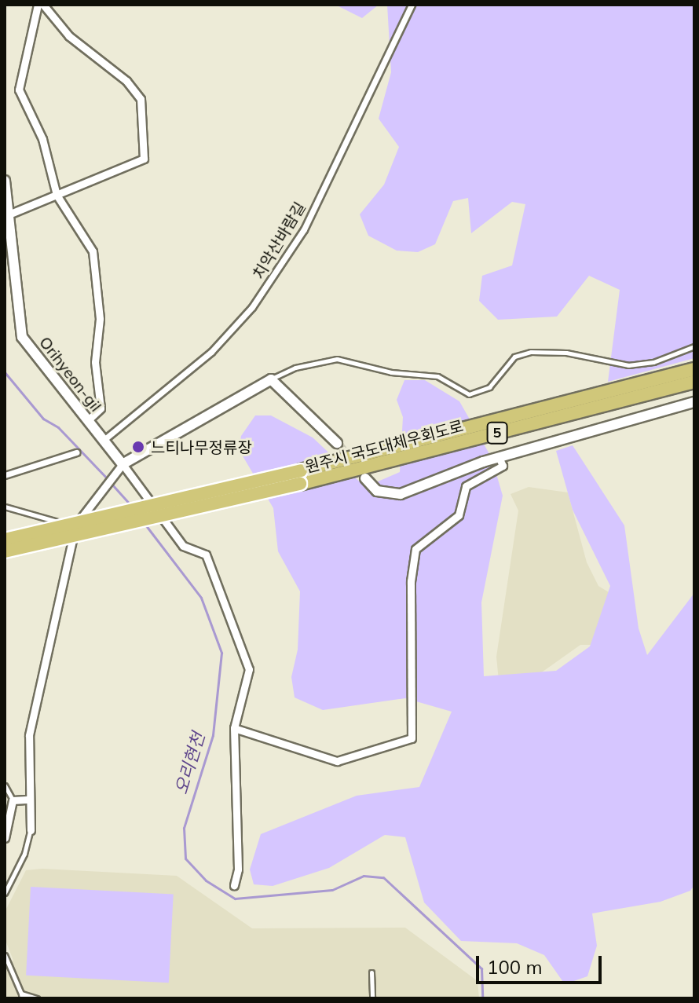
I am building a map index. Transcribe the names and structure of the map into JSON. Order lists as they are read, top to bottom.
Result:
{
  "streets": {
    "highway": ["5", "원주시 국도대체우회도로"],
    "street": ["치악산바람길", "Orihyeon-gil"]
  },
  "crossings": [
    ["치악산바람길", "Orihyeon-gil"]
  ],
  "water": ["오리현천"],
  "places": ["느티나무정류장"],
  "scale_bar": "100 m"
}
